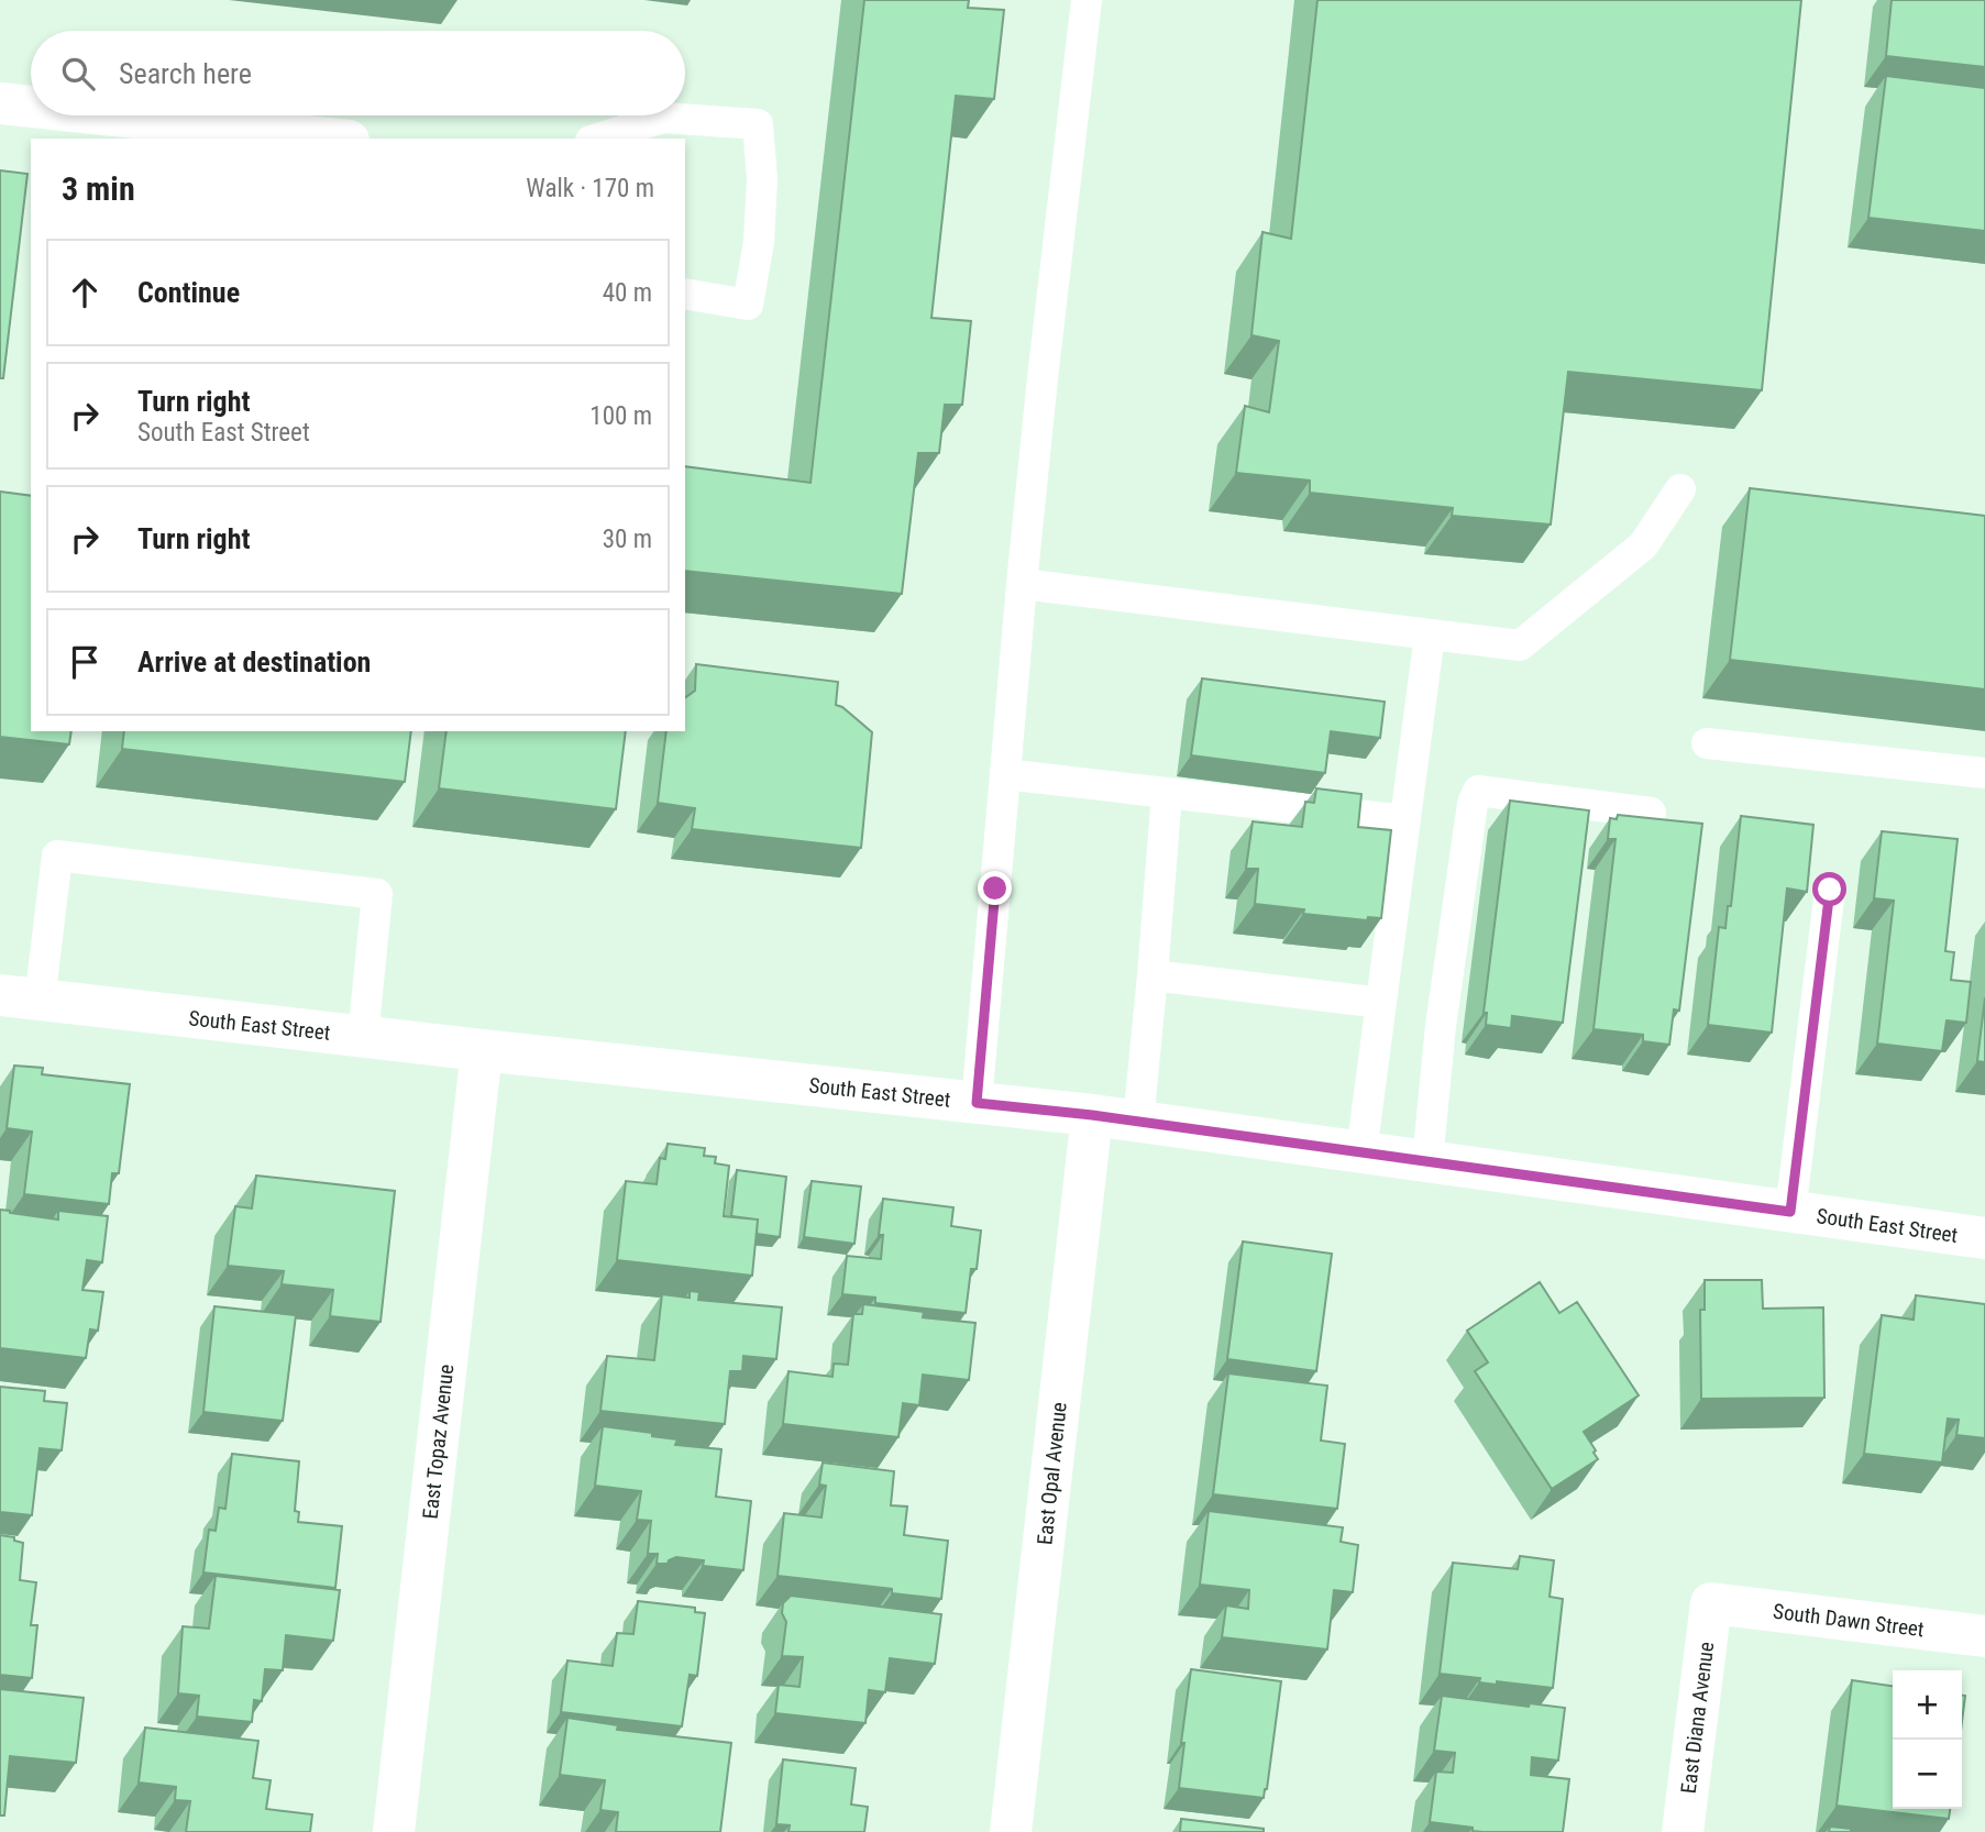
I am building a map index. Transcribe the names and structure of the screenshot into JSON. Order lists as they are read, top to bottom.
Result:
{
  "streets": {
    "street": [
      "South East Street",
      "East Topaz Avenue",
      "East Opal Avenue",
      "South Dawn Street",
      "East Diana Avenue"
    ]
  },
  "crossings": [
    ["South East Street", "East Topaz Avenue"],
    ["South East Street", "East Opal Avenue"],
    ["South Dawn Street", "East Diana Avenue"]
  ],
  "page": {
    "search": "Search here",
    "heading": ["3 min", "Walk · 170 m"],
    "list": [
      ["Continue", "40 m"],
      ["Turn right", "South East Street", "100 m"],
      ["Turn right", "30 m"],
      "Arrive at destination"
    ],
    "map_buttons": ["+", "−"]
  }
}
